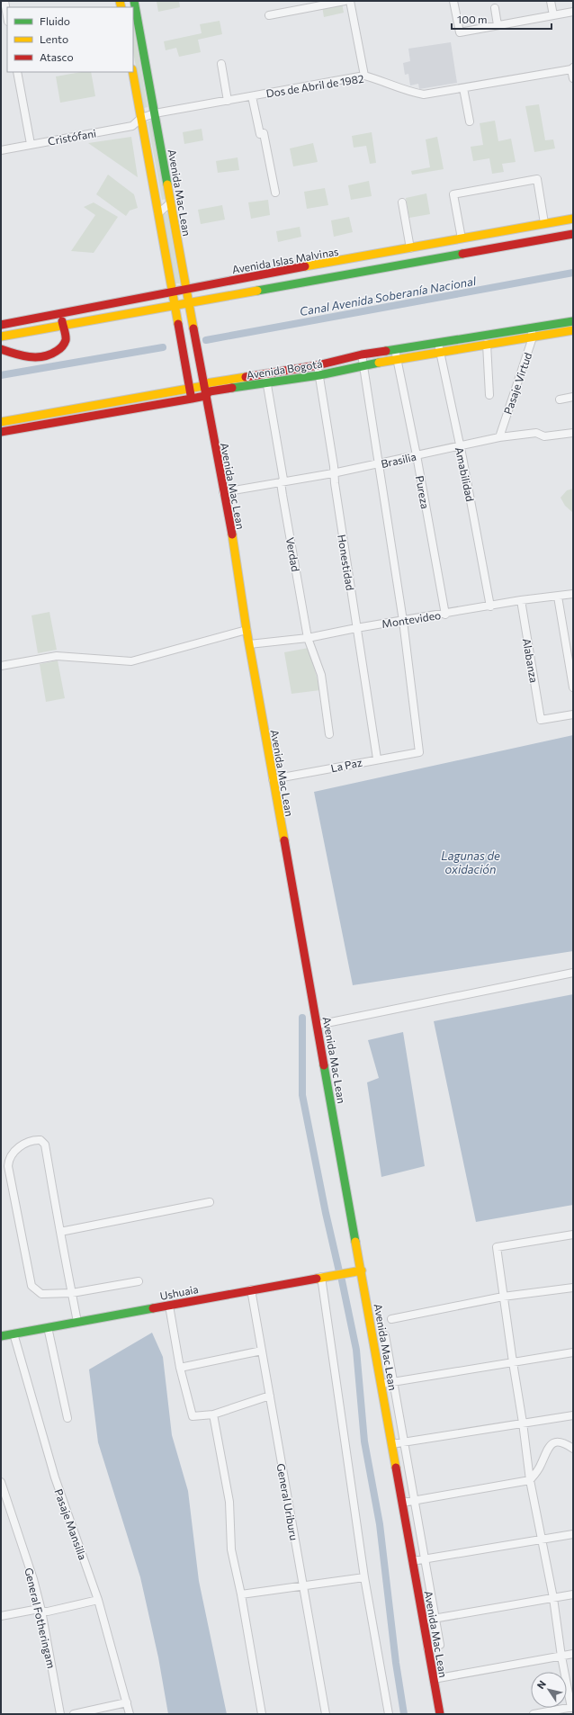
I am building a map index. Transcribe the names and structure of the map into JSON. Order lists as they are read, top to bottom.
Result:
{
  "streets": {
    "main road": [
      "Avenida Mac Lean",
      "Avenida Islas Malvinas",
      "Avenida Bogotá",
      "Ushuaia"
    ],
    "street": [
      "Dos de Abril de 1982",
      "Cristófani",
      "Pasaje Virtud",
      "Brasilia",
      "Amabilidad",
      "Pureza",
      "Verdad",
      "Honestidad",
      "Montevideo",
      "Alabanza",
      "La Paz",
      "General Uriburu",
      "Pasaje Mansilla",
      "General Fotheringam"
    ]
  },
  "crossings": [
    ["Dos de Abril de 1982", "Cristófani"],
    ["Dos de Abril de 1982", "Avenida Mac Lean"],
    ["Avenida Mac Lean", "Avenida Islas Malvinas"],
    ["Avenida Mac Lean", "Avenida Bogotá"],
    ["Avenida Mac Lean", "Brasilia"],
    ["Avenida Mac Lean", "Montevideo"],
    ["Avenida Mac Lean", "La Paz"],
    ["Avenida Mac Lean", "Ushuaia"],
    ["Avenida Bogotá", "Pasaje Virtud"],
    ["Avenida Bogotá", "Amabilidad"],
    ["Avenida Bogotá", "Pureza"],
    ["Avenida Bogotá", "Verdad"],
    ["Avenida Bogotá", "Honestidad"],
    ["Pasaje Virtud", "Brasilia"],
    ["Brasilia", "Amabilidad"],
    ["Brasilia", "Pureza"],
    ["Brasilia", "Verdad"],
    ["Brasilia", "Honestidad"],
    ["Amabilidad", "Montevideo"],
    ["Pureza", "Montevideo"],
    ["Verdad", "Montevideo"],
    ["Honestidad", "Montevideo"],
    ["Honestidad", "La Paz"],
    ["Montevideo", "Alabanza"],
    ["Montevideo", "La Paz"],
    ["Ushuaia", "General Uriburu"],
    ["Ushuaia", "Pasaje Mansilla"]
  ],
  "water": ["Canal Avenida Soberanía Nacional", "Lagunas de oxidación"],
  "legend": ["Fluido", "Lento", "Atasco"],
  "scale_bar": "100 m",
  "north": "top left"
}
